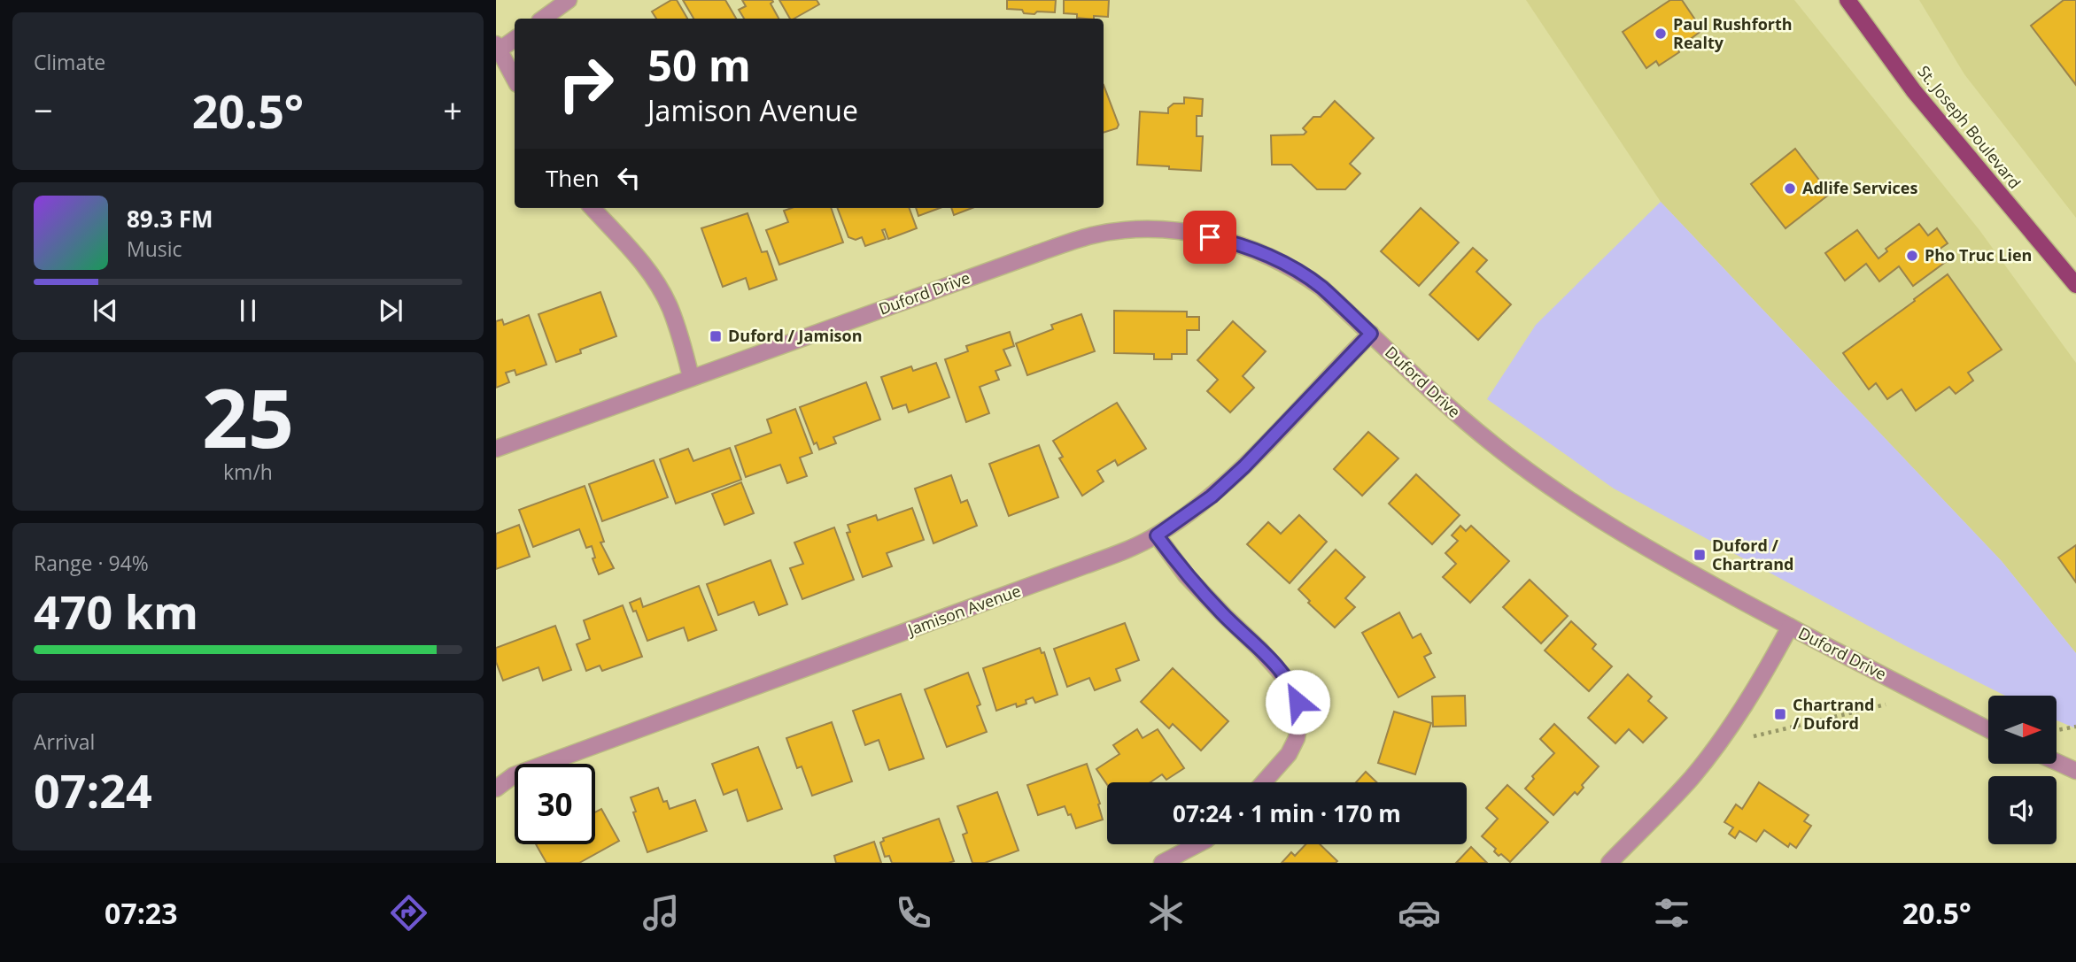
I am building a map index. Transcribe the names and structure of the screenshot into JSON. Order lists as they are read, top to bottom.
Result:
{
  "streets": {
    "main road": ["St. Joseph Boulevard"],
    "street": ["Duford Drive", "Jamison Avenue"]
  },
  "crossings": [
    ["Duford Drive", "Jamison Avenue"]
  ],
  "places": {
    "other": ["Paul Rushforth Realty", "Adlife Services", "Pho Truc Lien"],
    "transit": ["Duford / Jamison", "Duford / Chartrand", "Chartrand / Duford"]
  },
  "north": "right",
  "page": {
    "tile": [
      "Climate",
      ["25", "km/h"],
      ["Range · 94%", "470 km"],
      ["Arrival", "07:24"]
    ],
    "turn": ["50 m", "Jamison Avenue"],
    "heat": ["−", "20.5°", "+"],
    "then": "Then",
    "song": ["89.3 FM", "Music"],
    "limit": "30",
    "trip": "07:24 · 1 min · 170 m",
    "tabs": ["07:23", "20.5°"]
  }
}
